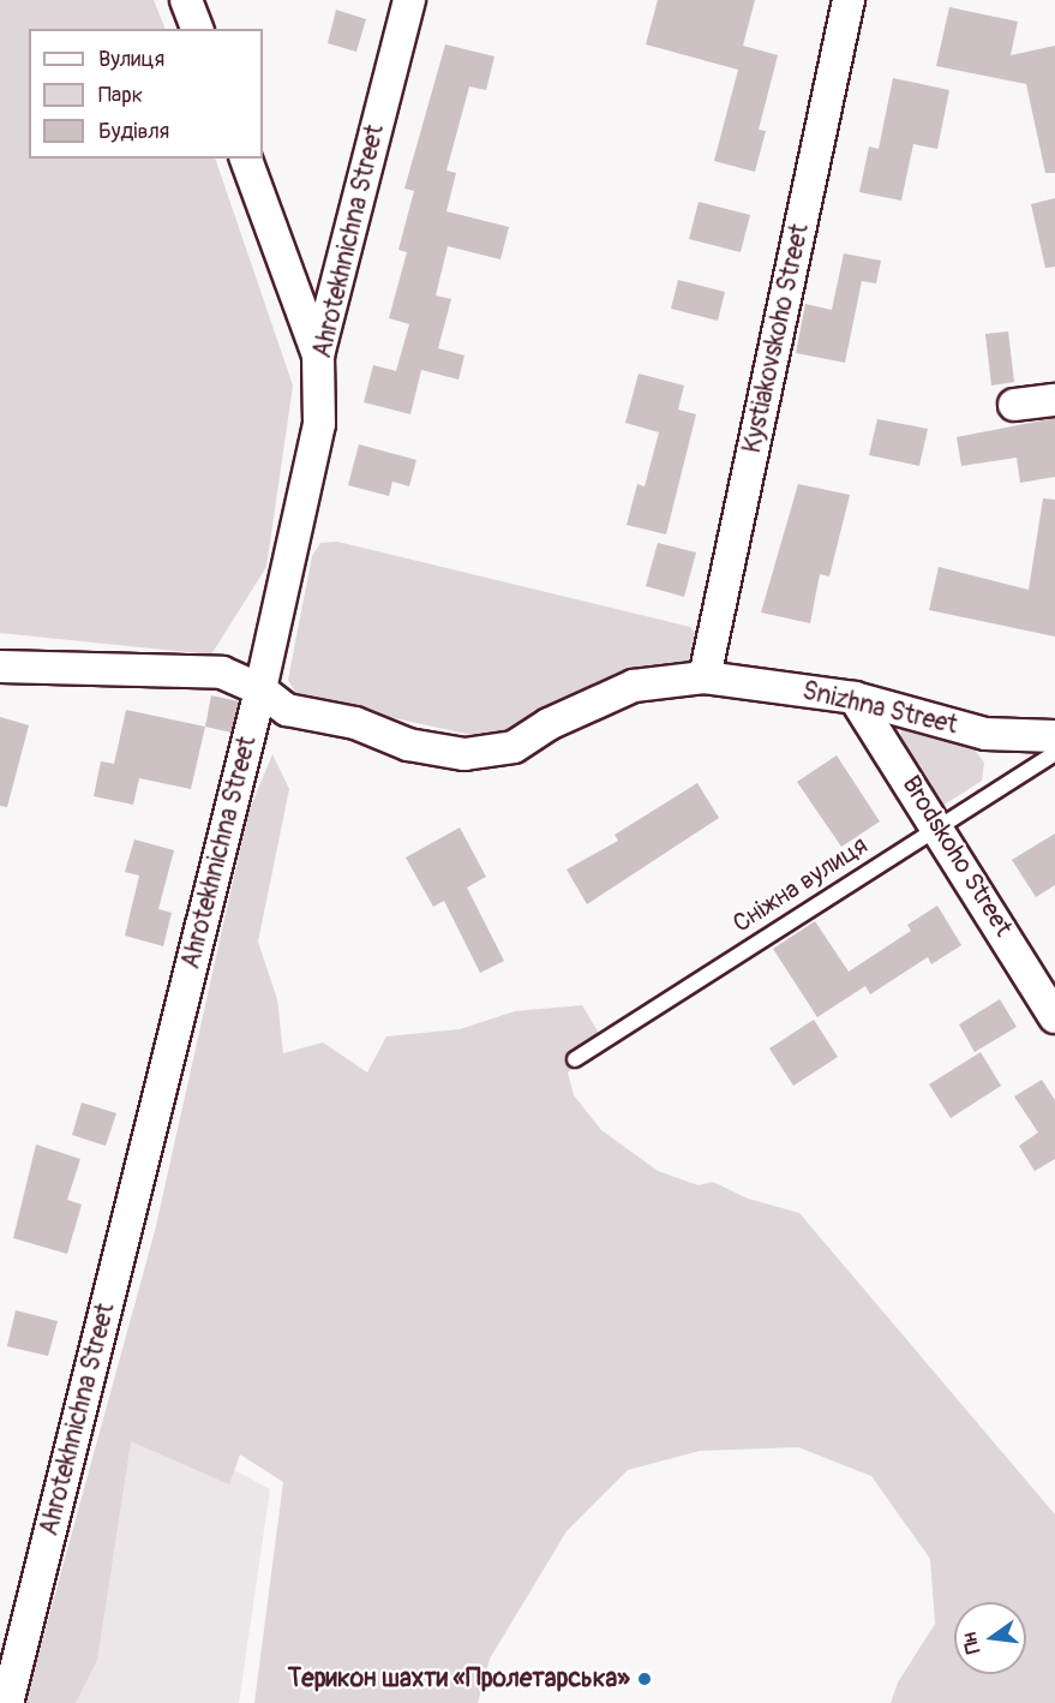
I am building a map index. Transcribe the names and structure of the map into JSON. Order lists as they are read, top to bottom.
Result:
{
  "streets": {
    "street": [
      "Ahrotekhnichna Street",
      "Kystiakovskoho Street",
      "Snizhna Street",
      "Brodskoho Street"
    ],
    "lane": ["Сніжна вулиця"]
  },
  "crossings": [
    ["Ahrotekhnichna Street", "Snizhna Street"],
    ["Kystiakovskoho Street", "Snizhna Street"],
    ["Snizhna Street", "Brodskoho Street"],
    ["Brodskoho Street", "Сніжна вулиця"]
  ],
  "places": ["Терикон шахти «Пролетарська»"],
  "legend": ["Вулиця", "Парк", "Будівля"],
  "north": "left"
}
